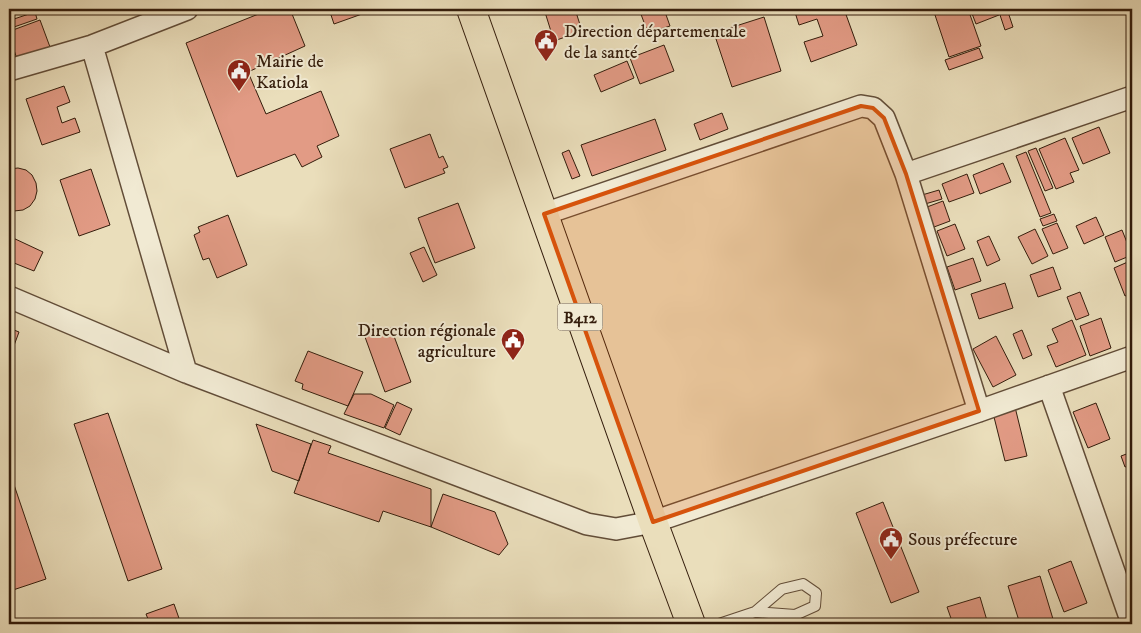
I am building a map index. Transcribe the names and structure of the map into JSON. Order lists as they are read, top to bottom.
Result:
{
  "streets": {
    "main road": ["B412"]
  },
  "places": {
    "public building": [
      "Direction départementale de la santé",
      "Mairie de Katiola",
      "Direction régionale agriculture",
      "Sous préfecture"
    ]
  }
}
